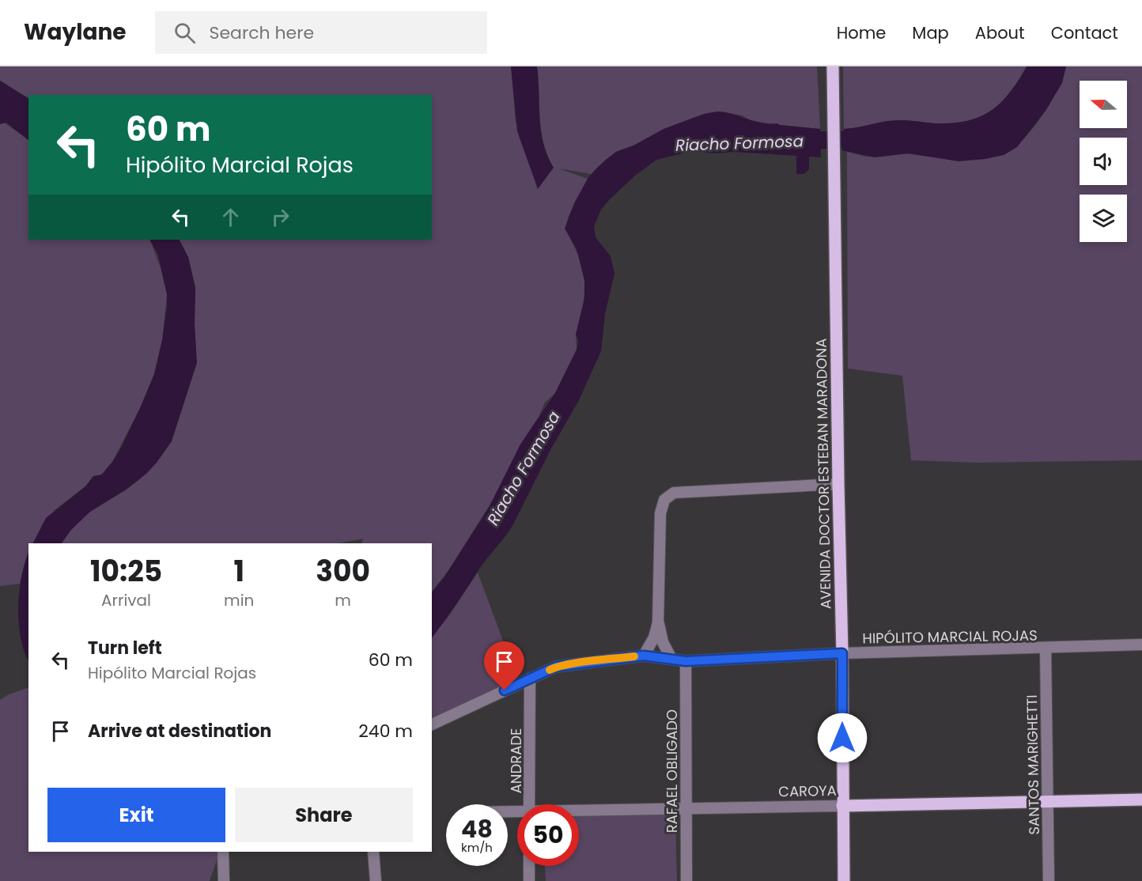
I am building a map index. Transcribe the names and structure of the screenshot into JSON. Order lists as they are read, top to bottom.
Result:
{
  "streets": {
    "main road": ["AVENIDA DOCTOR ESTEBAN MARADONA", "CAROYA"],
    "street": [
      "HIPÓLITO MARCIAL ROJAS",
      "ANDRADE",
      "SANTOS MARIGHETTI",
      "RAFAEL OBLIGADO"
    ]
  },
  "crossings": [
    ["AVENIDA DOCTOR ESTEBAN MARADONA", "HIPÓLITO MARCIAL ROJAS"],
    ["AVENIDA DOCTOR ESTEBAN MARADONA", "CAROYA"],
    ["HIPÓLITO MARCIAL ROJAS", "ANDRADE"],
    ["HIPÓLITO MARCIAL ROJAS", "SANTOS MARIGHETTI"],
    ["HIPÓLITO MARCIAL ROJAS", "RAFAEL OBLIGADO"],
    ["SANTOS MARIGHETTI", "CAROYA"],
    ["RAFAEL OBLIGADO", "CAROYA"]
  ],
  "water": ["Riacho Formosa"],
  "north": "left",
  "page": {
    "header": "Waylane",
    "search": "Search here",
    "nav": [
      "Home",
      "Map",
      "About",
      "Contact"
    ],
    "turn": ["60 m", "Hipólito Marcial Rojas"],
    "eta": [
      "10:25",
      "Arrival",
      "1",
      "min",
      "300",
      "m"
    ],
    "list": [
      {
        "name": "Turn left",
        "note": "Hipólito Marcial Rojas",
        "value": "60 m"
      },
      {
        "name": "Arrive at destination",
        "value": "240 m"
      }
    ],
    "buttons": ["Exit", "Share"],
    "speed": "48 km/h",
    "limit": "50"
  }
}
